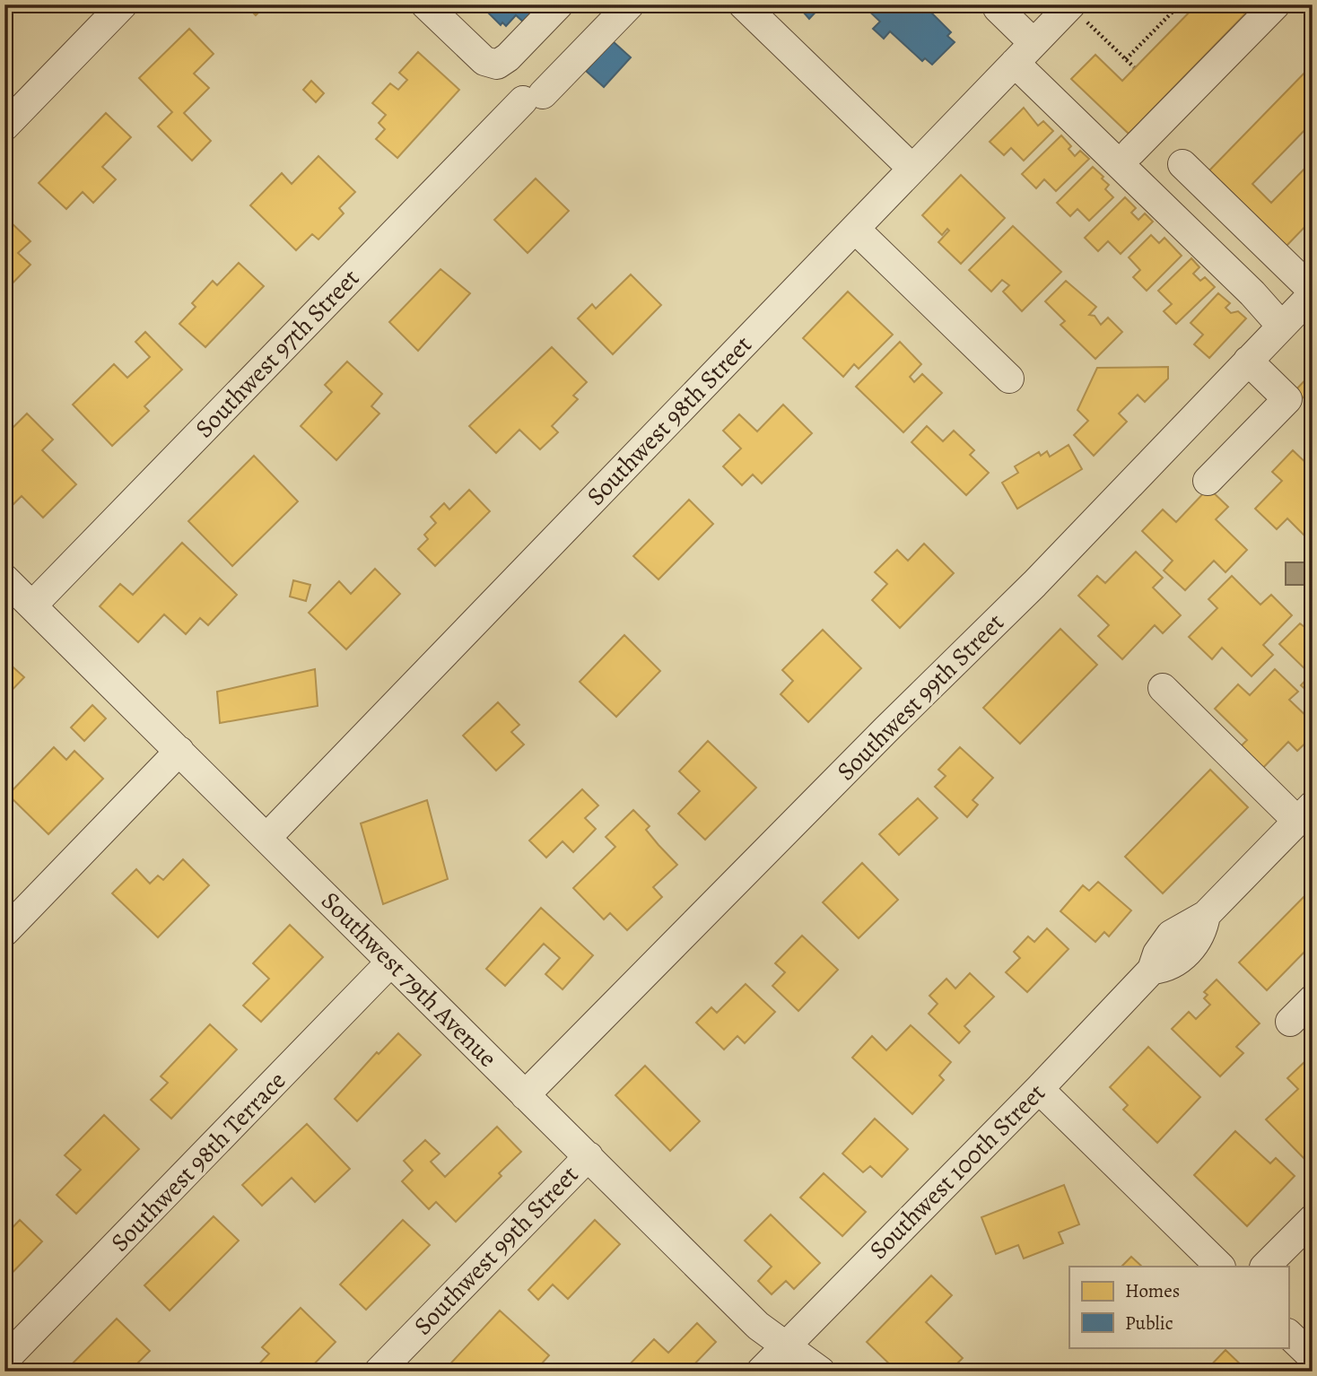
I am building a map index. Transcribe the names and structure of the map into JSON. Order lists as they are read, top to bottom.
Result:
{
  "streets": {
    "street": [
      "Southwest 97th Street",
      "Southwest 98th Street",
      "Southwest 99th Street",
      "Southwest 79th Avenue",
      "Southwest 98th Terrace",
      "Southwest 100th Street"
    ]
  },
  "crossings": [
    ["Southwest 97th Street", "Southwest 79th Avenue"],
    ["Southwest 98th Street", "Southwest 79th Avenue"],
    ["Southwest 99th Street", "Southwest 79th Avenue"],
    ["Southwest 79th Avenue", "Southwest 98th Terrace"],
    ["Southwest 79th Avenue", "Southwest 100th Street"]
  ],
  "legend": ["Homes", "Public"]
}
